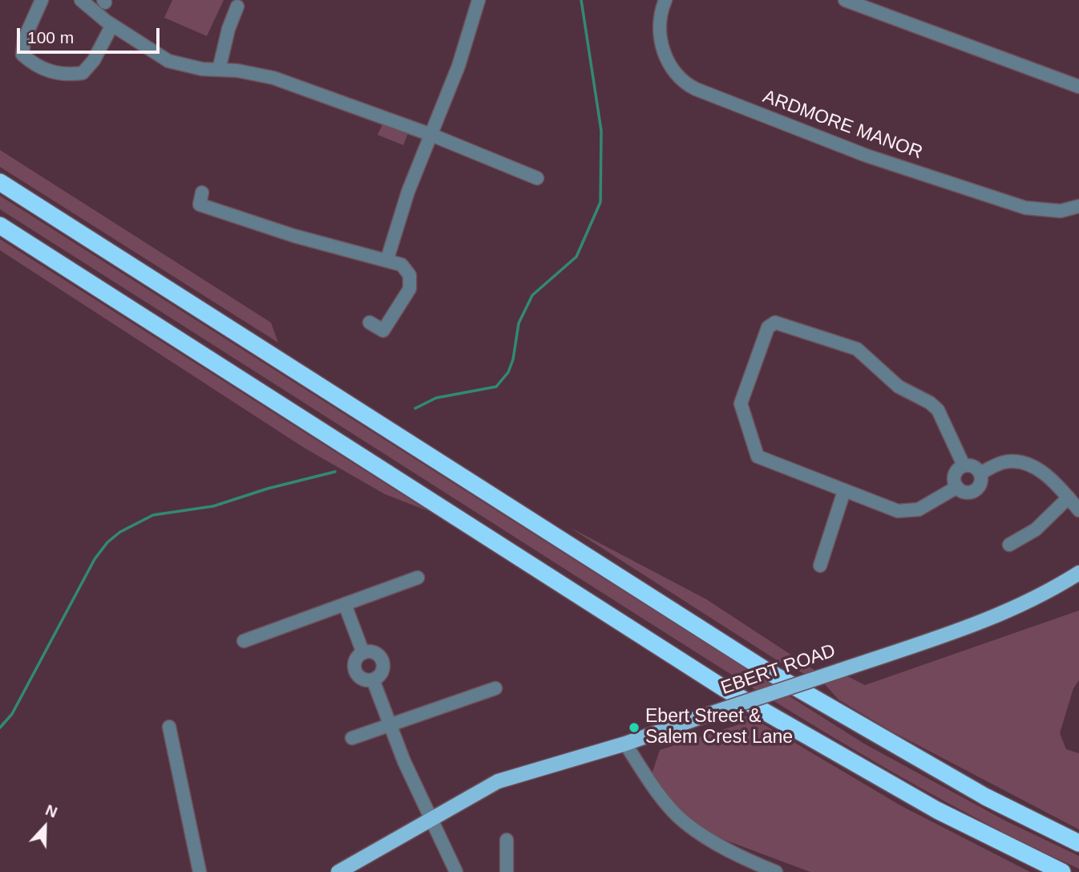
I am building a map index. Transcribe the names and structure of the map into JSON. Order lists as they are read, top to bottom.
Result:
{
  "streets": {
    "main road": ["EBERT ROAD"],
    "street": ["ARDMORE MANOR"]
  },
  "places": ["Ebert Street & Salem Crest Lane"],
  "scale_bar": "100 m",
  "north": "top"
}
